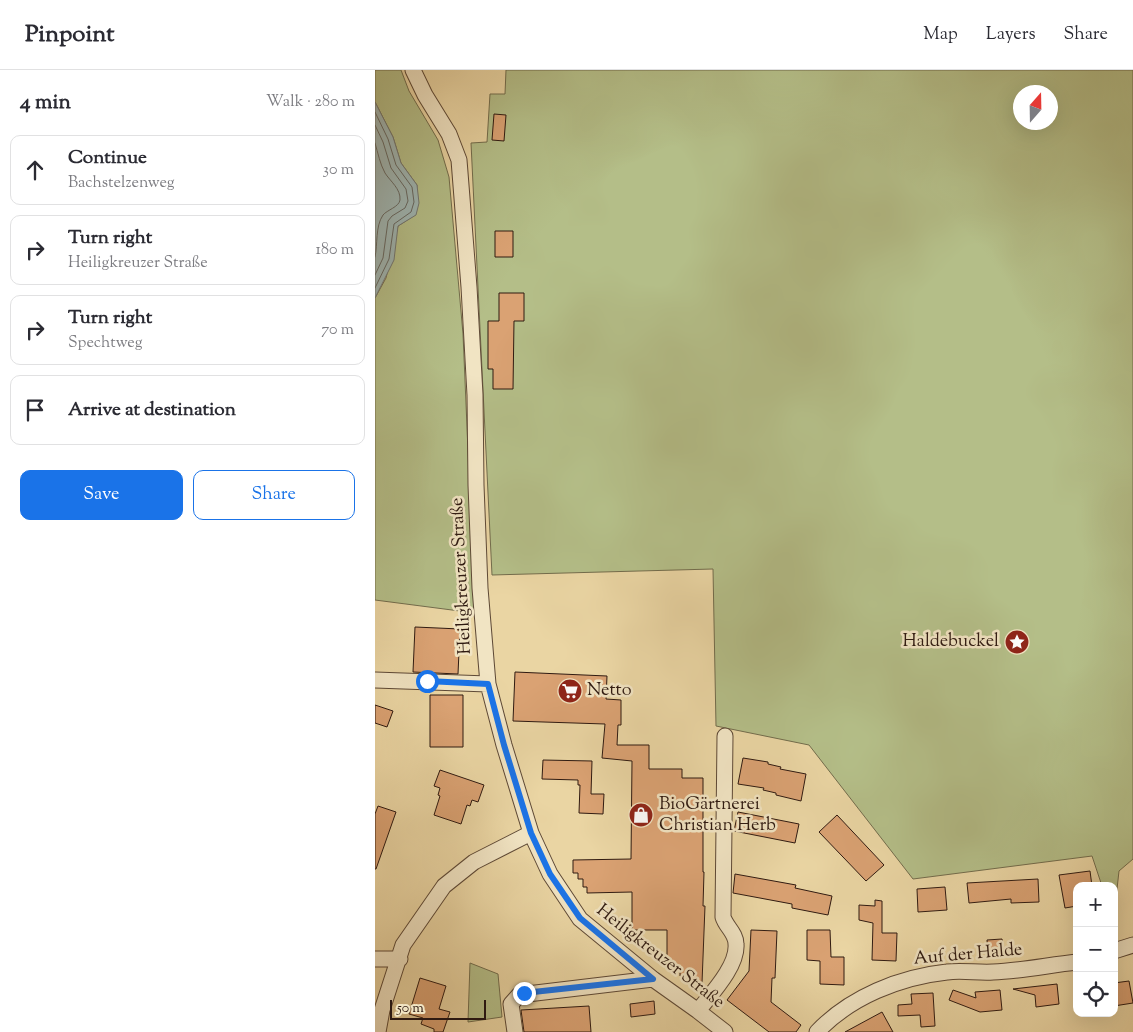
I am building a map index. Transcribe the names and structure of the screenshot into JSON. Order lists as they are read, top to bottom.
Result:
{
  "streets": {
    "street": ["Heiligkreuzer Straße", "Auf der Halde"]
  },
  "places": {
    "place": ["Haldebuckel"],
    "supermarket": ["Netto"],
    "shop": ["BioGärtnerei Christian Herb"]
  },
  "scale_bar": "50 m",
  "north": "top",
  "page": {
    "header": "Pinpoint",
    "nav": ["Map", "Layers", "Share"],
    "heading": ["4 min", "Walk · 280 m"],
    "list": [
      ["Continue", "Bachstelzenweg", "30 m"],
      ["Turn right", "Heiligkreuzer Straße", "180 m"],
      ["Turn right", "Spechtweg", "70 m"],
      "Arrive at destination"
    ],
    "buttons": ["Save", "Share"],
    "map_buttons": ["+", "−"],
    "scale": "50 m"
  }
}
